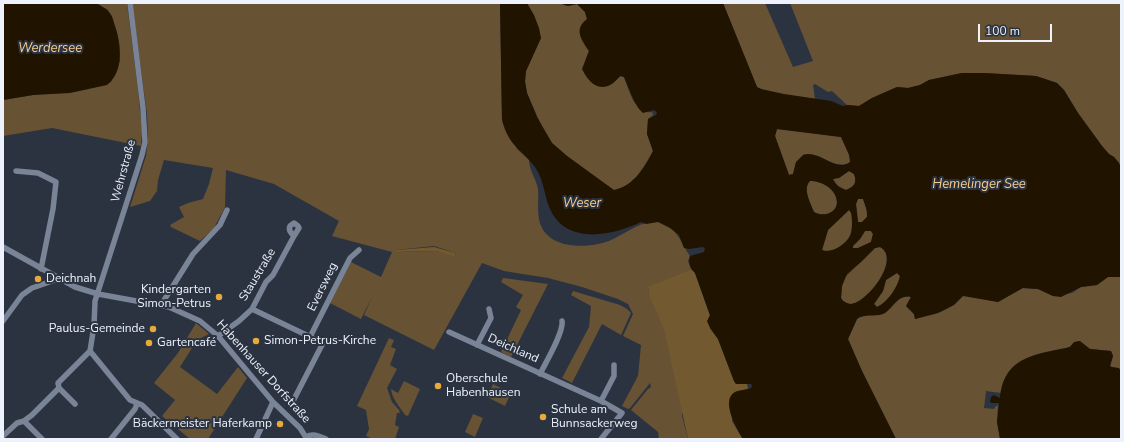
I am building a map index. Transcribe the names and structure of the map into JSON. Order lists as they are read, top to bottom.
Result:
{
  "streets": {
    "street": [
      "Wehrstraße",
      "Staustraße",
      "Eversweg",
      "Deichland",
      "Habenhauser Dorfstraße"
    ]
  },
  "crossings": [
    ["Wehrstraße", "Habenhauser Dorfstraße"],
    ["Staustraße", "Habenhauser Dorfstraße"]
  ],
  "water": ["Werdersee", "Hemelinger See", "Weser"],
  "places": [
    "Deichnah",
    "Kindergarten Simon-Petrus",
    "Paulus-Gemeinde",
    "Simon-Petrus-Kirche",
    "Gartencafé",
    "Oberschule Habenhausen",
    "Schule am Bunnsackerweg",
    "Bäckermeister Haferkamp"
  ],
  "scale_bar": "100 m"
}
